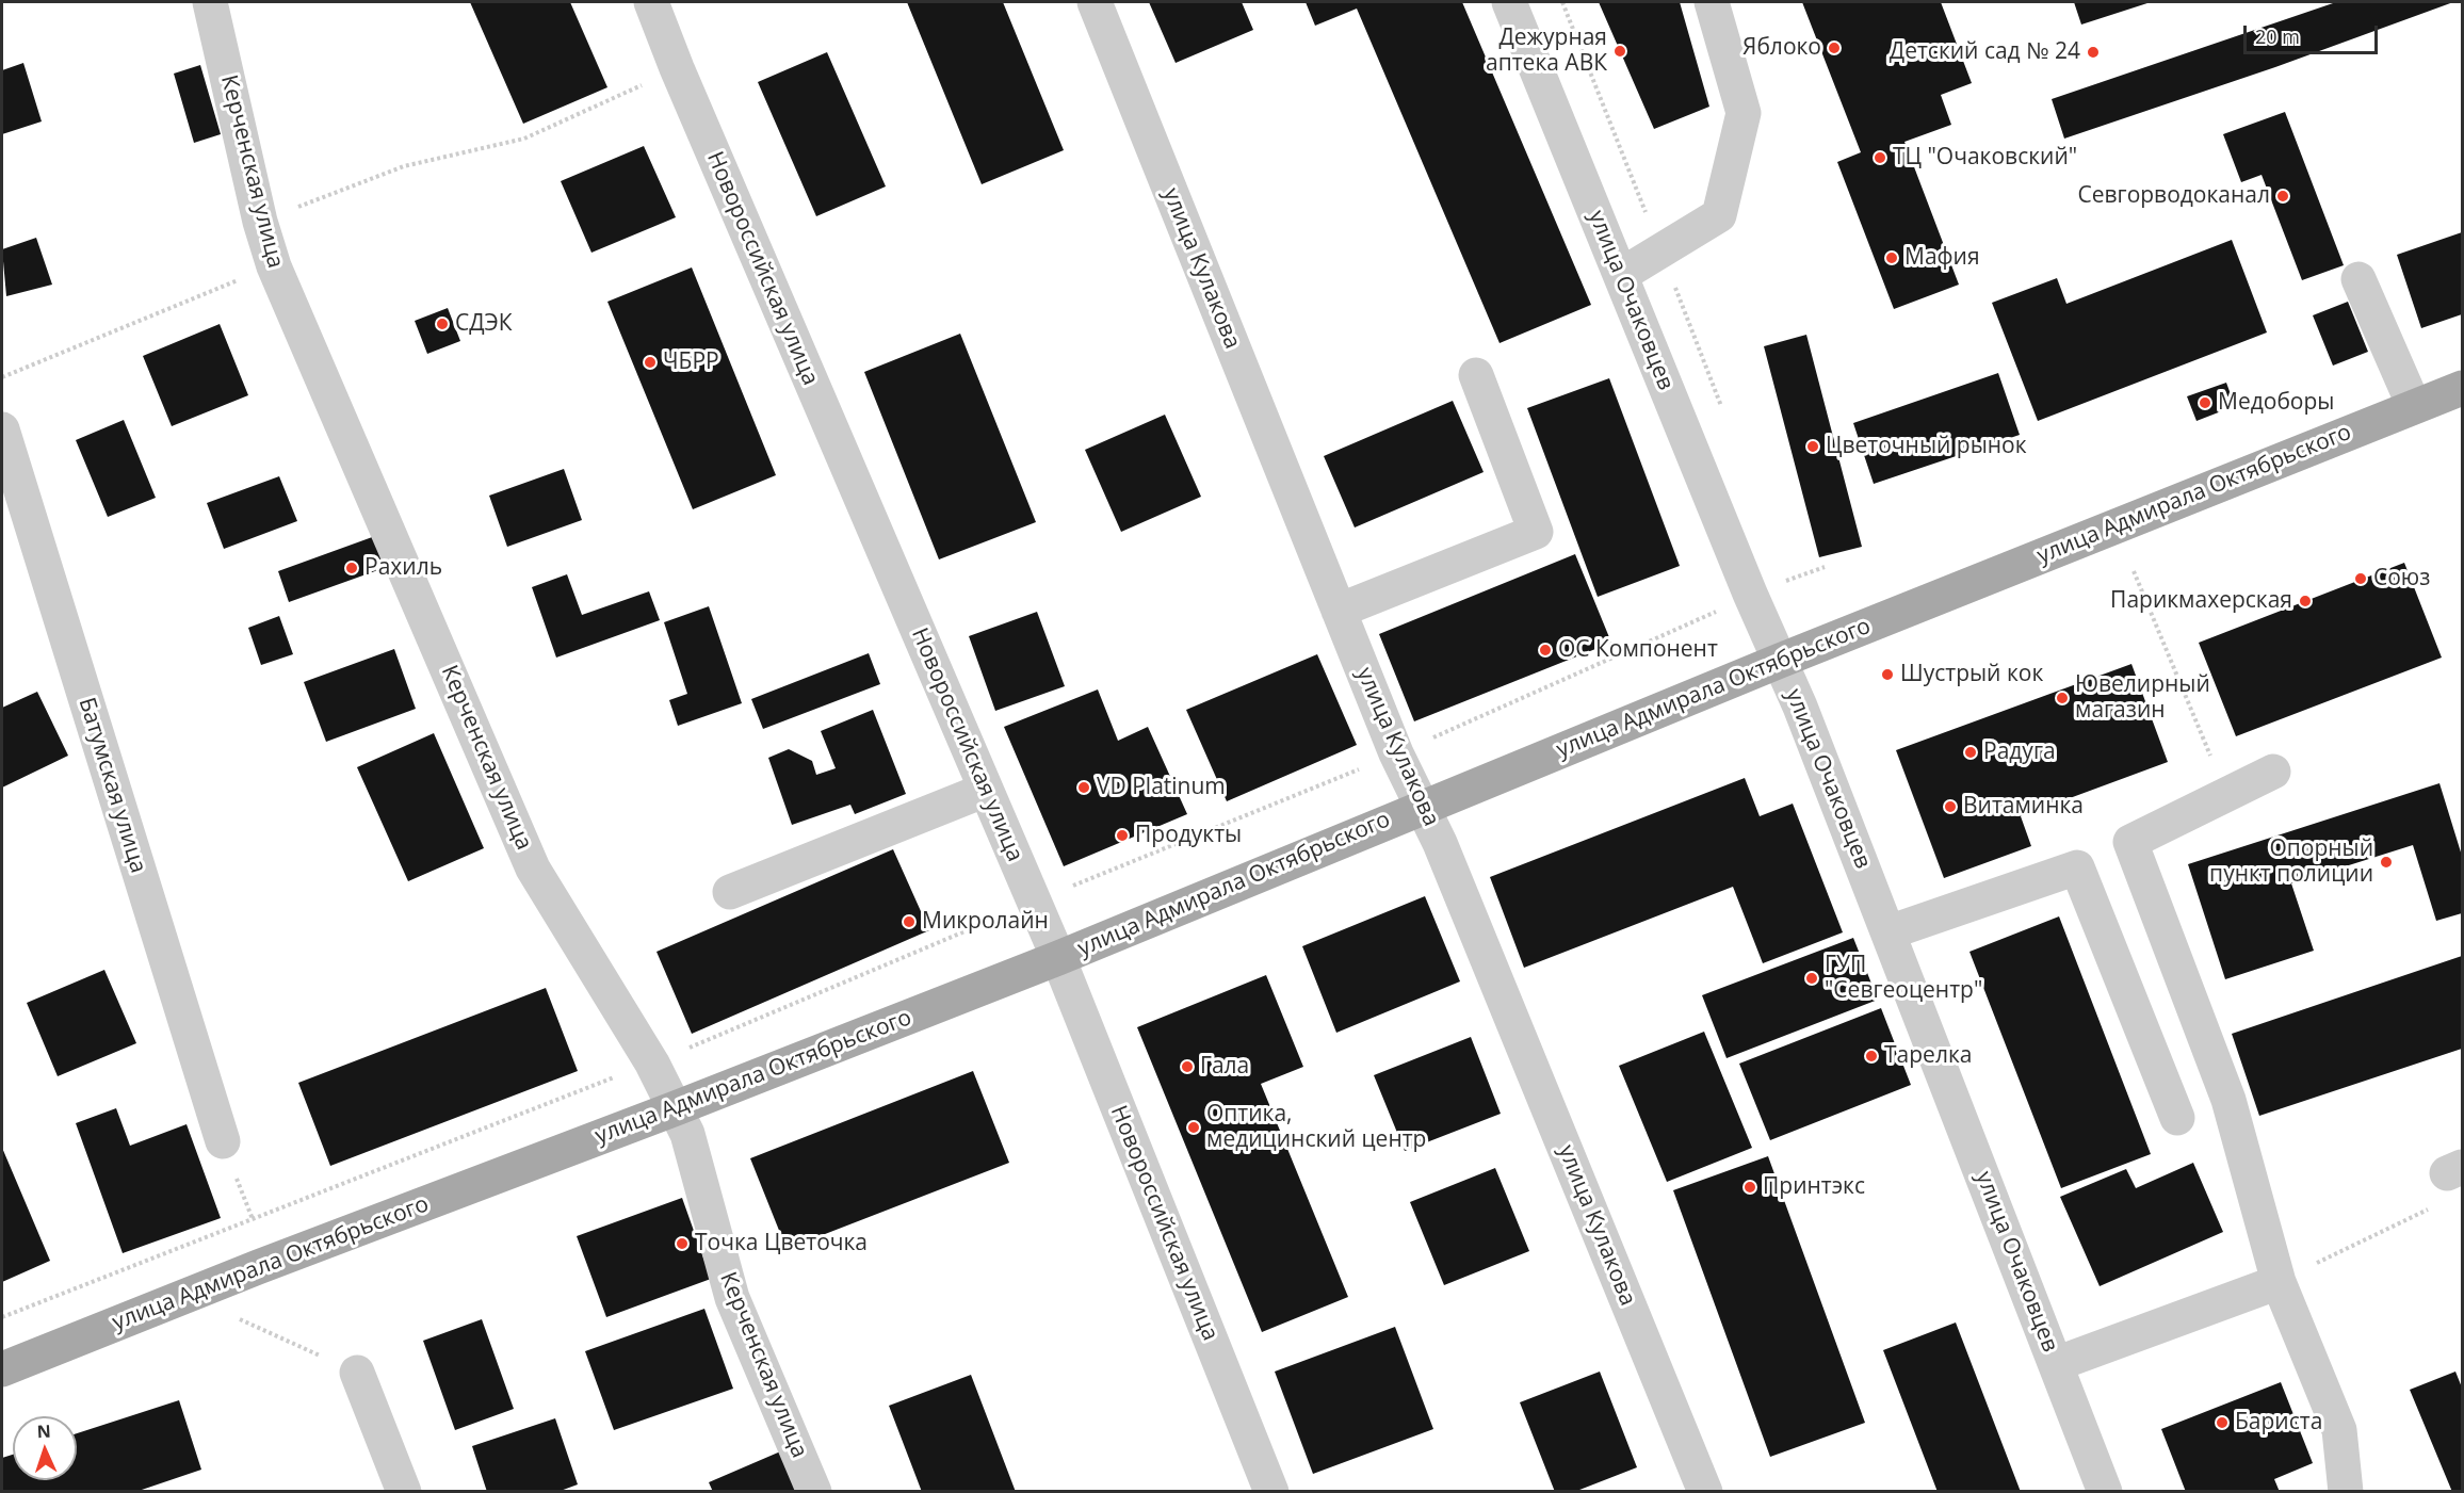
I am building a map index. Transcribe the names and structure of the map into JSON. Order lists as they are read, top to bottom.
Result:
{
  "streets": {
    "main road": ["улица Адмирала Октябрьского"],
    "street": [
      "Керченская улица",
      "Новороссийская улица",
      "улица Кулакова",
      "улица Очаковцев",
      "Батумская улица"
    ]
  },
  "crossings": [
    ["Керченская улица", "улица Адмирала Октябрьского"],
    ["Новороссийская улица", "улица Адмирала Октябрьского"],
    ["улица Кулакова", "улица Адмирала Октябрьского"],
    ["улица Очаковцев", "улица Адмирала Октябрьского"]
  ],
  "places": [
    "Яблоко",
    "Дежурная аптека АВК",
    "Детский сад № 24",
    "ТЦ \"Очаковский\"",
    "Севгорводоканал",
    "Мафия",
    "СДЭК",
    "ЧБРР",
    "Медоборы",
    "Цветочный рынок",
    "Рахиль",
    "Союз",
    "Парикмахерская",
    "ОС Компонент",
    "Шустрый кок",
    "Ювелирный магазин",
    "Радуга",
    "VD Platinum",
    "Витаминка",
    "Продукты",
    "Опорный пункт полиции",
    "Микролайн",
    "ГУП \"Севгеоцентр\"",
    "Тарелка",
    "Гала",
    "Оптика, медицинский центр",
    "Принтэкс",
    "Точка Цветочка",
    "Бариста"
  ],
  "scale_bar": "20 m",
  "north": "top"
}
